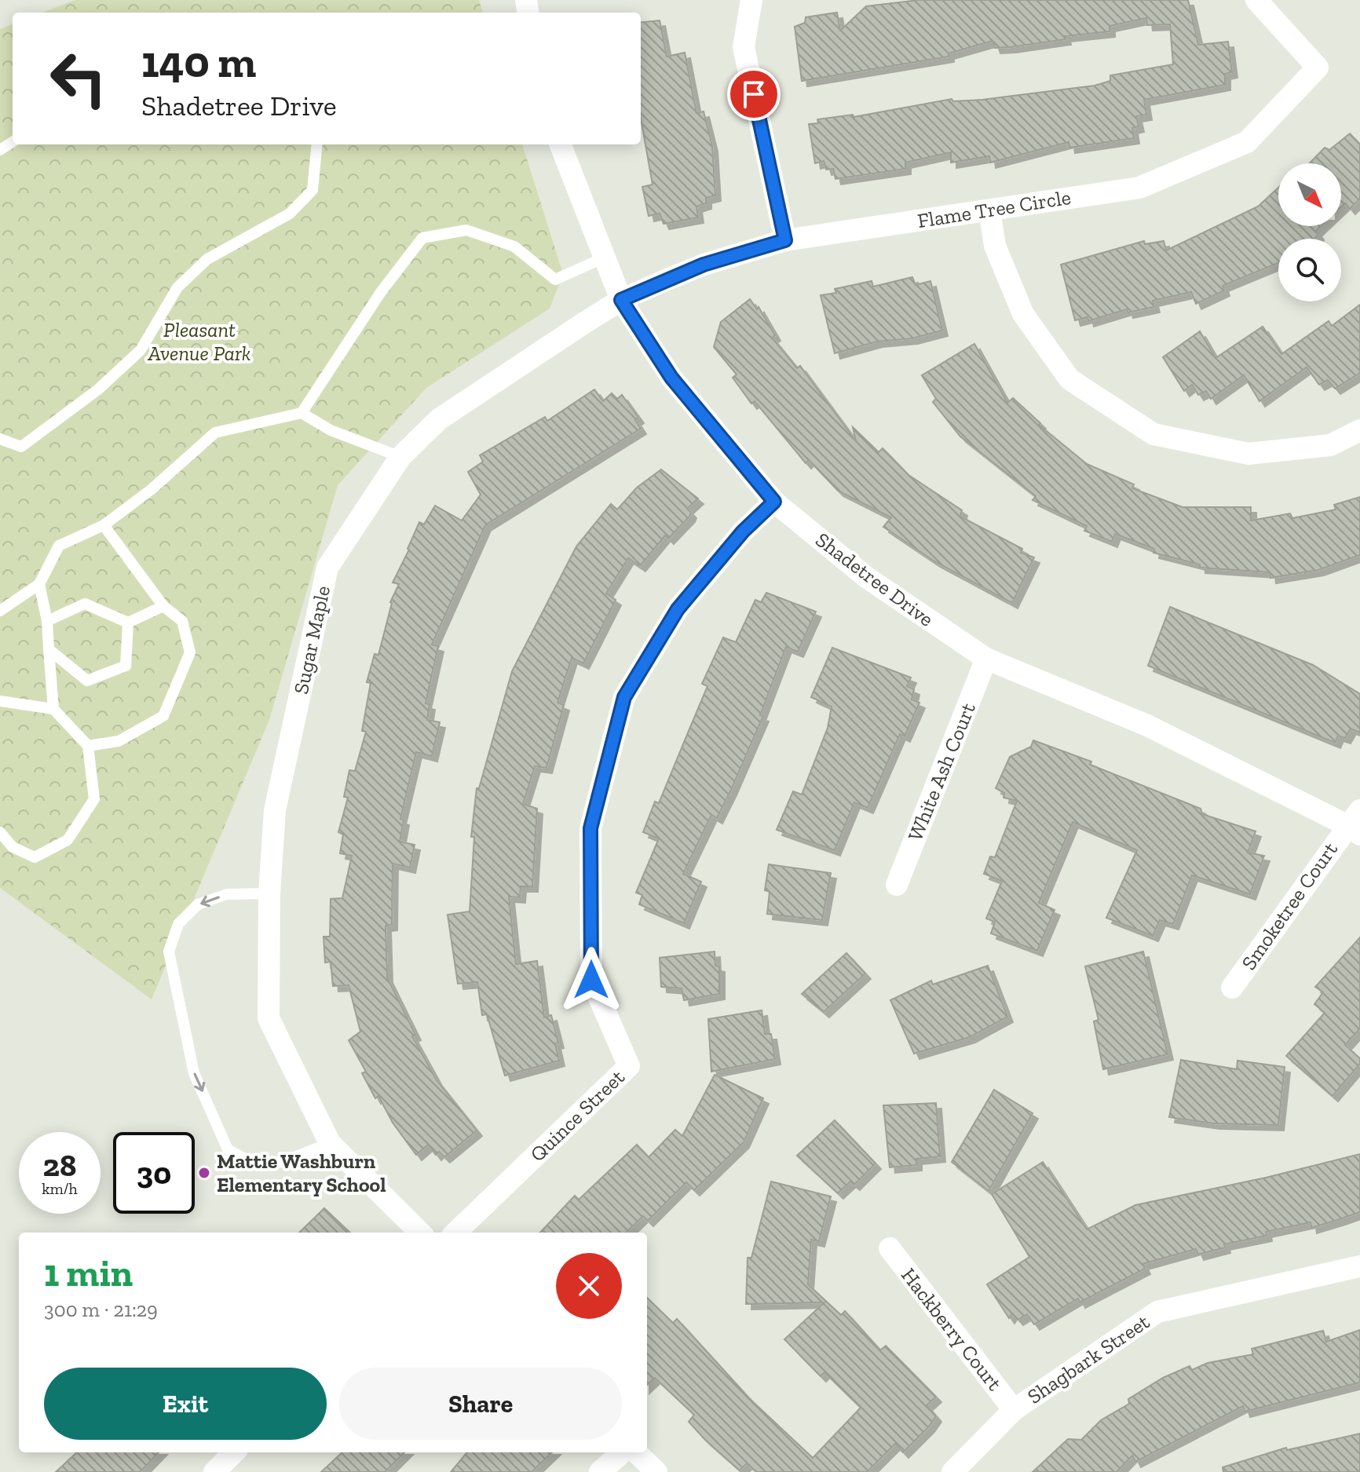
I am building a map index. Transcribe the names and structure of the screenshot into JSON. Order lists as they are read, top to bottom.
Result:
{
  "streets": {
    "street": [
      "Flame Tree Circle",
      "Shadetree Drive",
      "Sugar Maple",
      "White Ash Court",
      "Smoketree Court",
      "Quince Street",
      "Hackberry Court",
      "Shagbark Street"
    ]
  },
  "crossings": [
    ["Flame Tree Circle", "Sugar Maple"],
    ["Shadetree Drive", "Sugar Maple"],
    ["Shadetree Drive", "White Ash Court"],
    ["Shadetree Drive", "Smoketree Court"],
    ["Shadetree Drive", "Quince Street"],
    ["Hackberry Court", "Shagbark Street"]
  ],
  "parks": ["Pleasant Avenue Park"],
  "places": ["Mattie Washburn Elementary School"],
  "north": "bottom right",
  "page": {
    "turn": ["140 m", "Shadetree Drive"],
    "speed": "28 km/h",
    "limit": "30",
    "heading": ["1 min", "300 m · 21:29"],
    "buttons": ["Exit", "Share"]
  }
}
